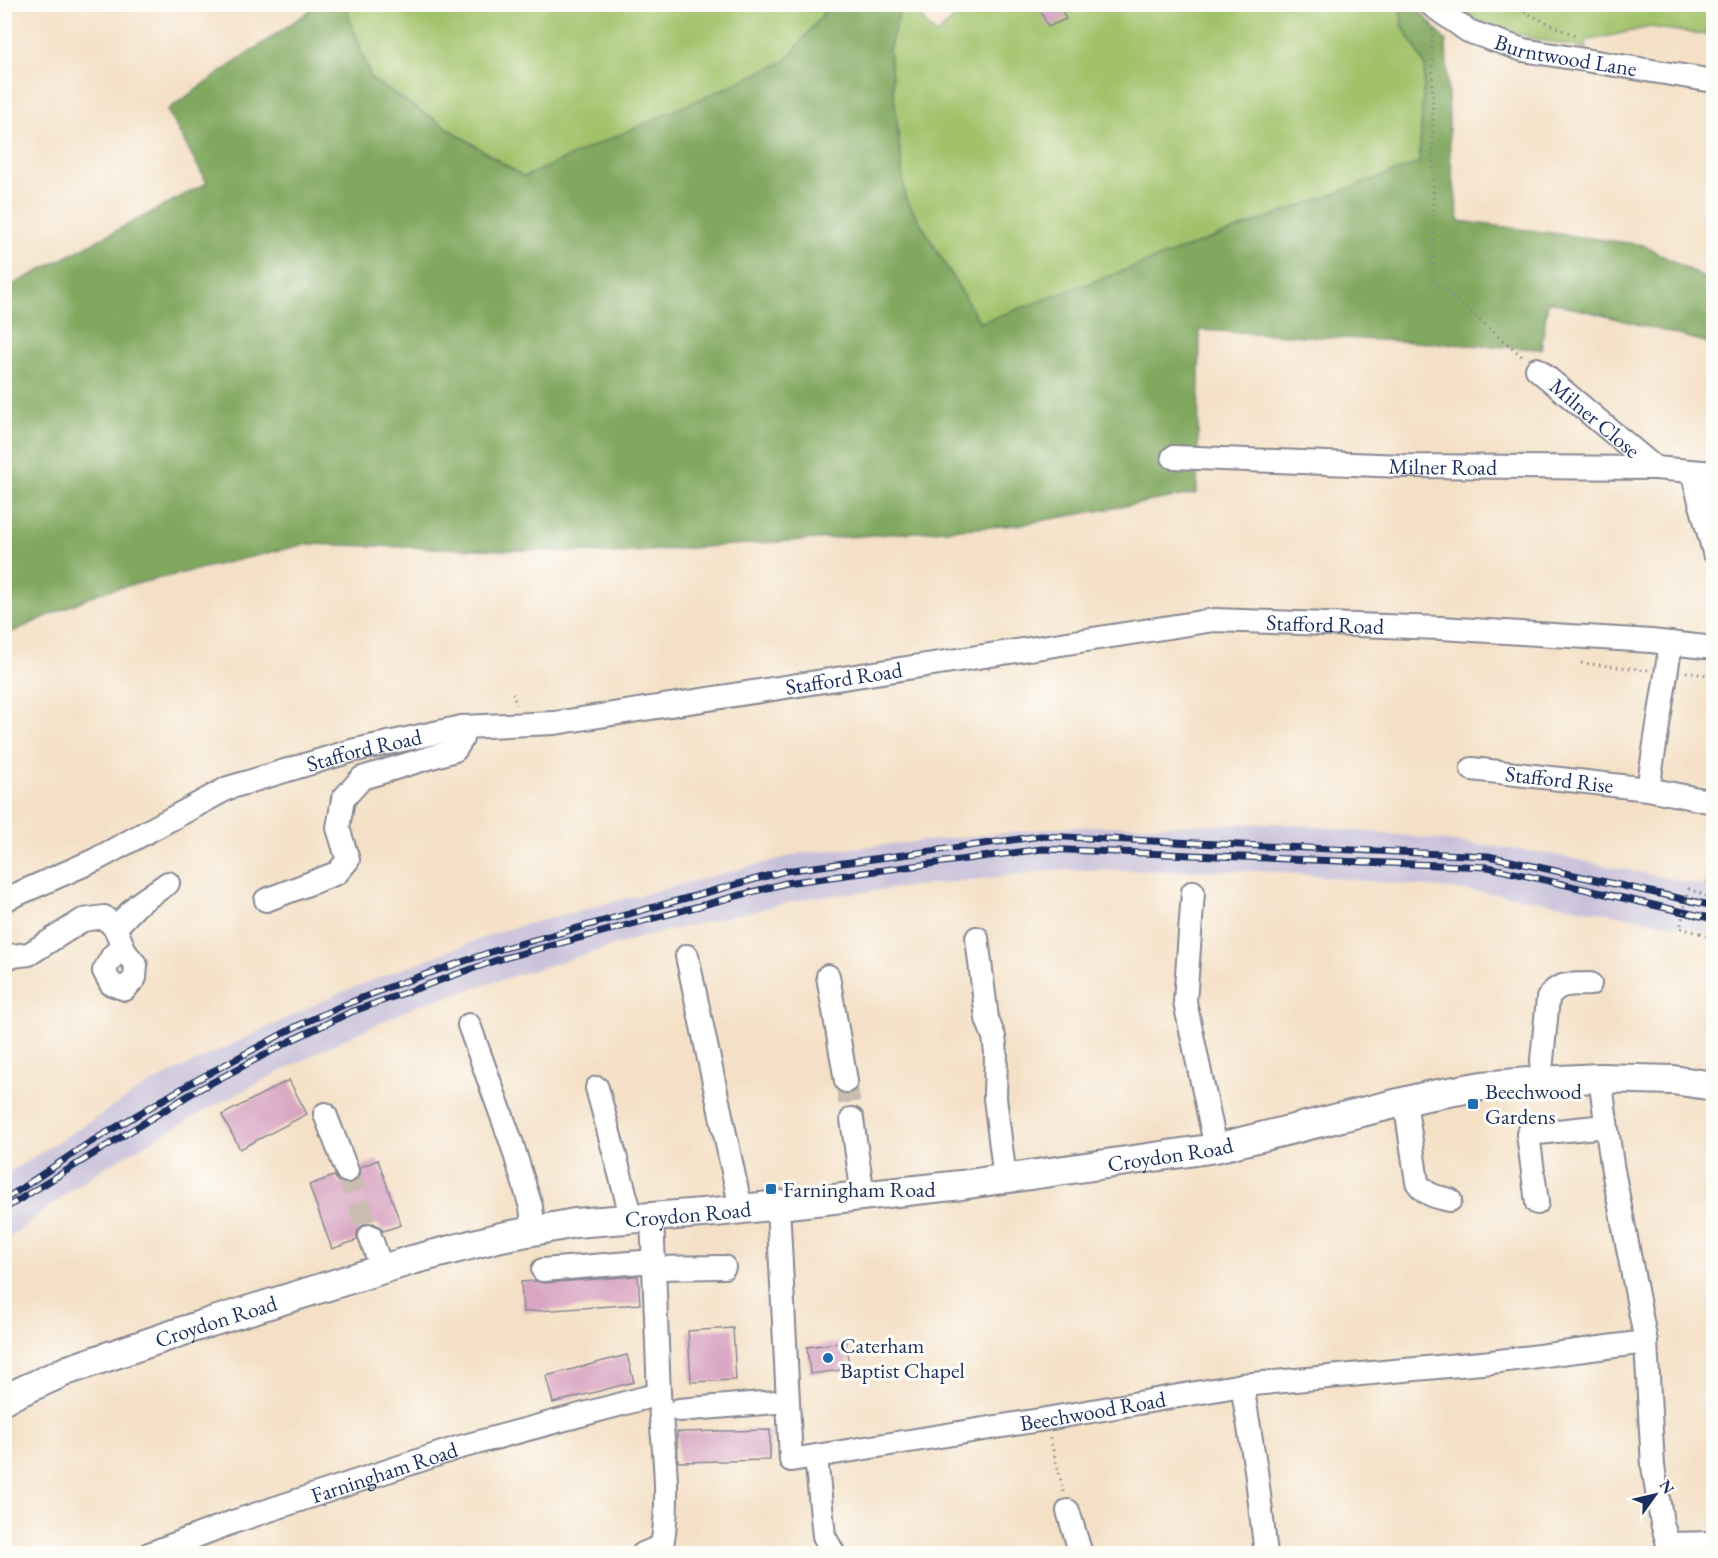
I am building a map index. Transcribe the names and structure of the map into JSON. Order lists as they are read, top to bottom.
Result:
{
  "streets": {
    "main road": ["Croydon Road"],
    "street": [
      "Burntwood Lane",
      "Milner Close",
      "Milner Road",
      "Stafford Road",
      "Stafford Rise",
      "Beechwood Road",
      "Farningham Road"
    ]
  },
  "crossings": [
    ["Milner Close", "Milner Road"],
    ["Croydon Road", "Beechwood Road"]
  ],
  "places": {
    "transit": ["Beechwood Gardens", "Farningham Road"],
    "other": ["Caterham Baptist Chapel"]
  },
  "north": "top right"
}
